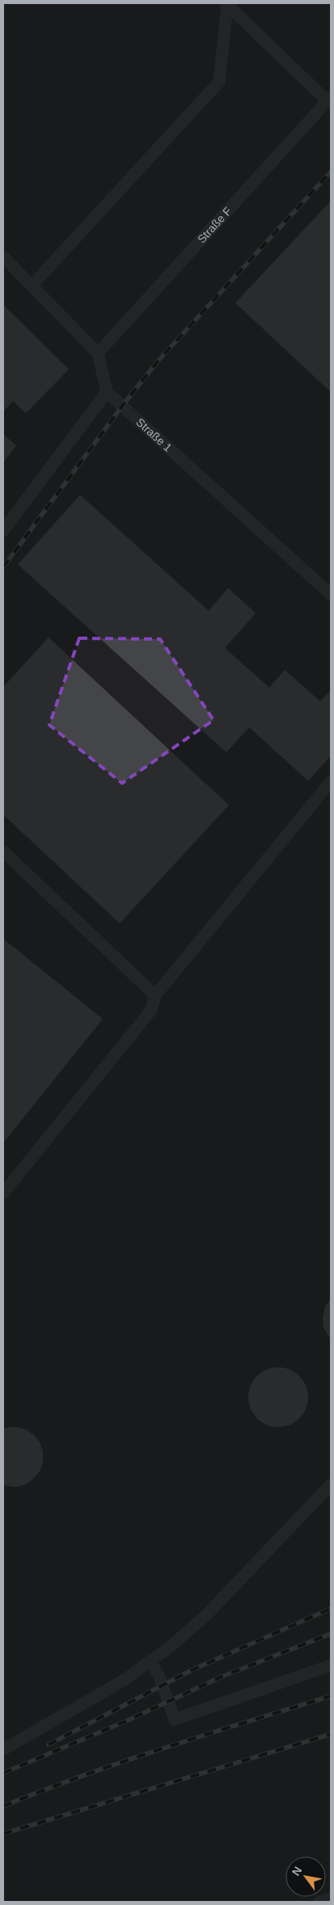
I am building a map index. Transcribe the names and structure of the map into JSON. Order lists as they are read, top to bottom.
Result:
{
  "streets": {
    "lane": ["Straße F", "Straße 1"]
  },
  "north": "top left"
}
